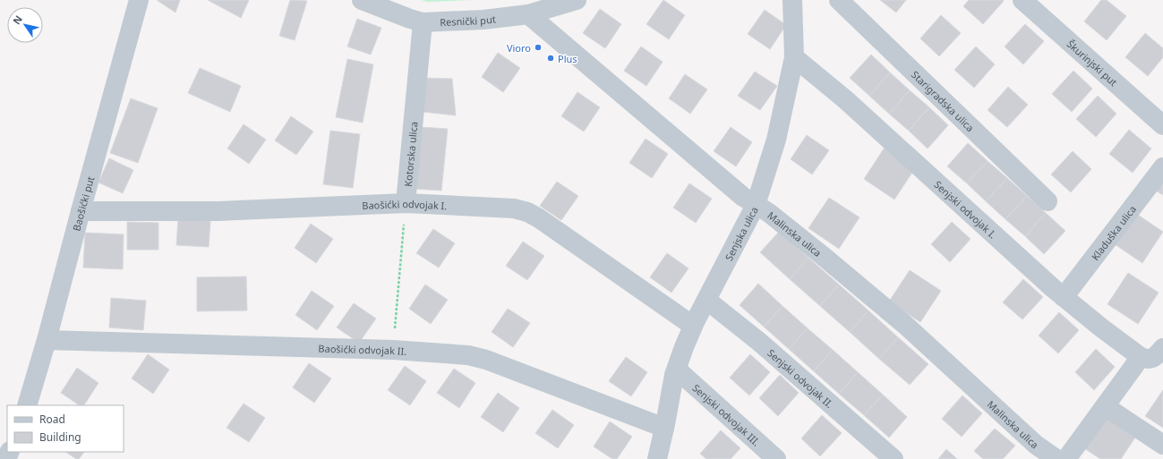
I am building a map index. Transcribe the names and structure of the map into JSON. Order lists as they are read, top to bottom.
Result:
{
  "streets": {
    "street": [
      "Resnički put",
      "Škurinjski put",
      "Starigradska ulica",
      "Kotorska ulica",
      "Baošićki put",
      "Baošićki odvojak I.",
      "Senjski odvojak I.",
      "Kladuška ulica",
      "Senjska ulica",
      "Malinska ulica",
      "Baošićki odvojak II.",
      "Senjski odvojak II.",
      "Senjski odvojak III."
    ]
  },
  "crossings": [
    ["Resnički put", "Kotorska ulica"],
    ["Resnički put", "Malinska ulica"],
    ["Kotorska ulica", "Baošićki odvojak I."],
    ["Baošićki put", "Baošićki odvojak I."],
    ["Baošićki put", "Baošićki odvojak II."],
    ["Baošićki odvojak I.", "Senjska ulica"],
    ["Senjski odvojak I.", "Kladuška ulica"],
    ["Senjski odvojak I.", "Senjska ulica"],
    ["Senjska ulica", "Malinska ulica"],
    ["Senjska ulica", "Baošićki odvojak II."],
    ["Senjska ulica", "Senjski odvojak II."],
    ["Senjska ulica", "Senjski odvojak III."]
  ],
  "places": ["Vioro", "Plus"],
  "legend": ["Road", "Building"],
  "north": "top left"
}
